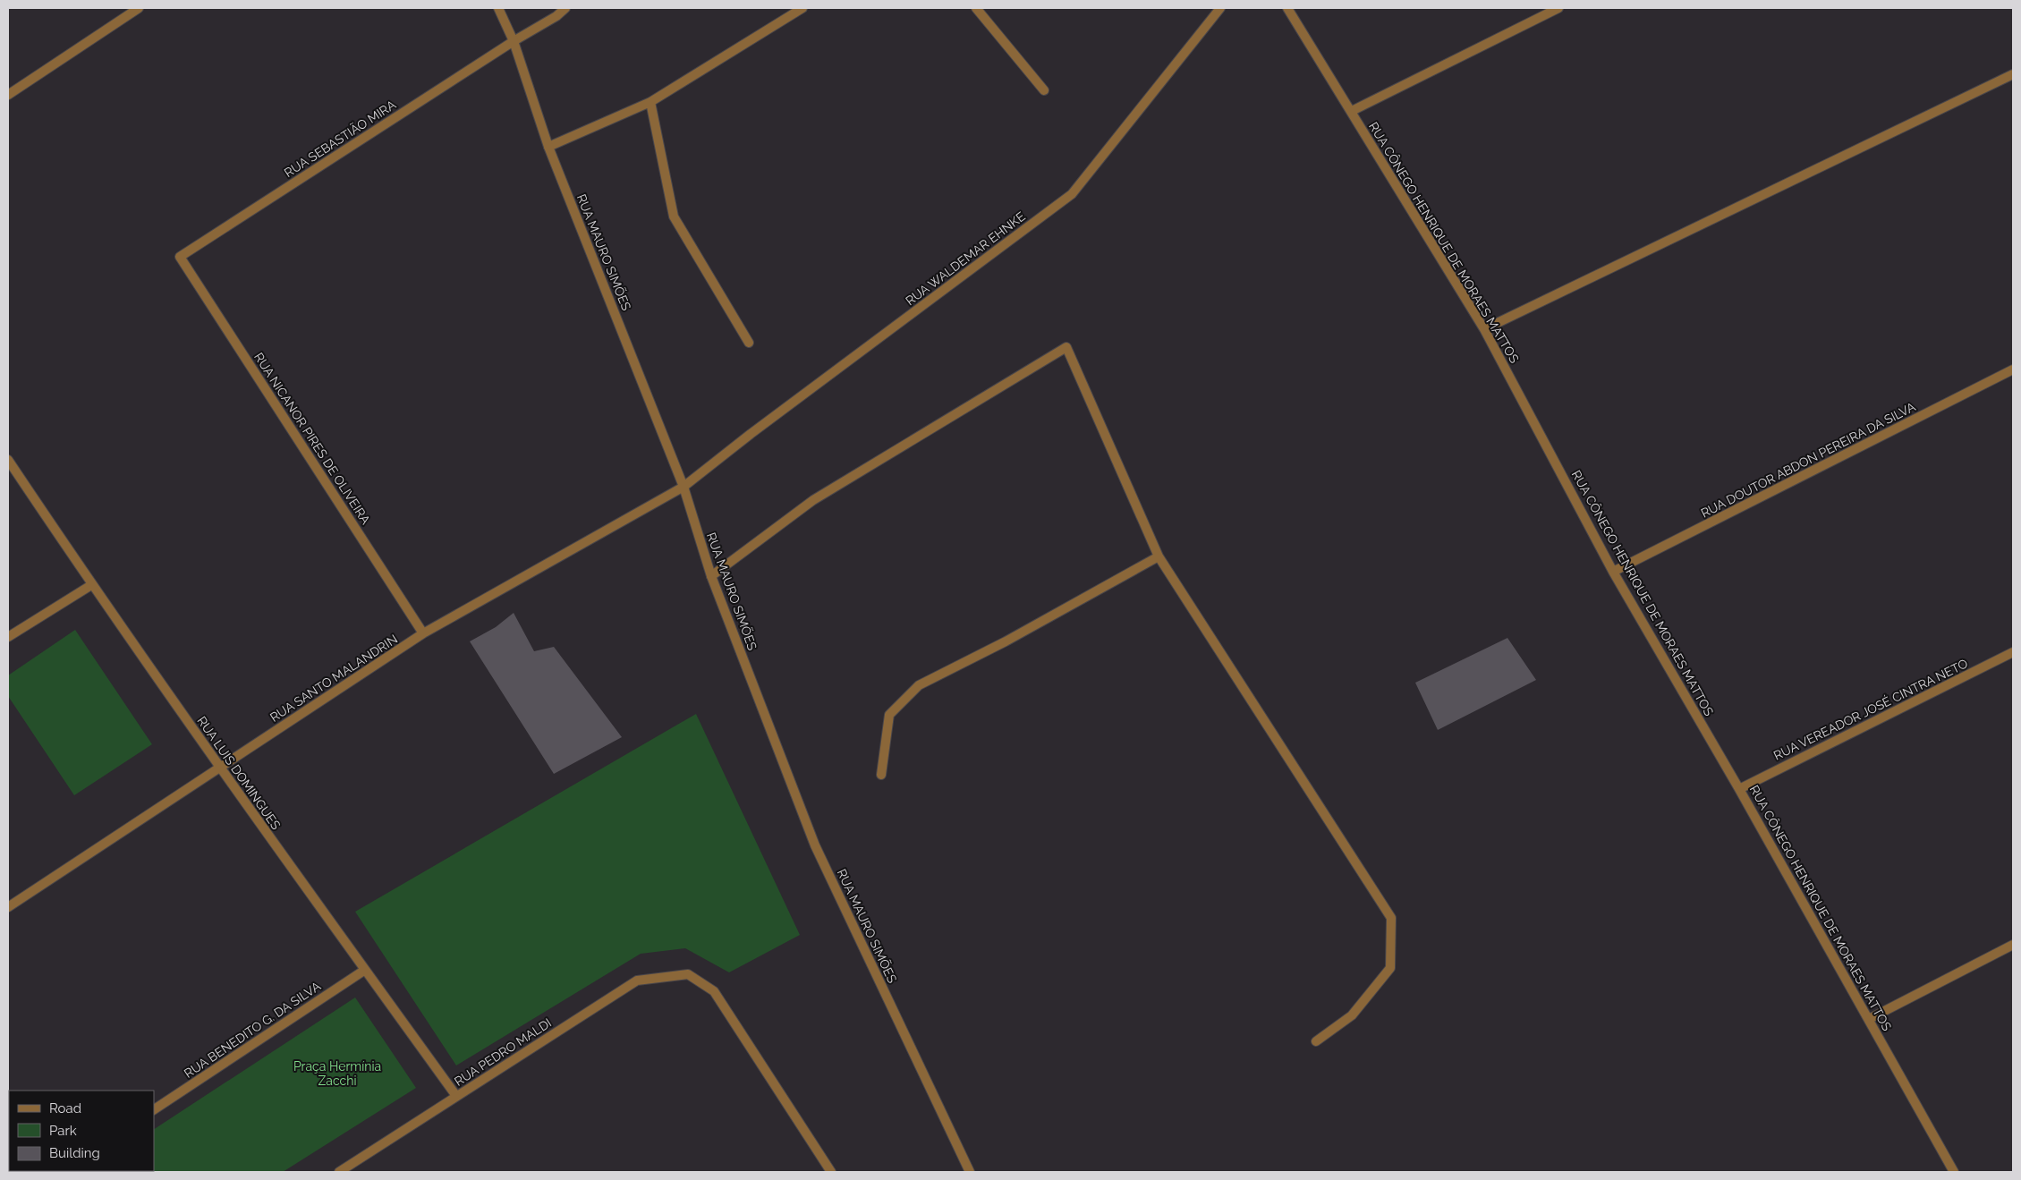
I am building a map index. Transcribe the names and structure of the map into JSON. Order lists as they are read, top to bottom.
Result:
{
  "streets": {
    "street": [
      "RUA SEBASTIÃO MIRA",
      "RUA CÔNEGO HENRIQUE DE MORAES MATTOS",
      "RUA MAURO SIMÕES",
      "RUA WALDEMAR EHNKE",
      "RUA NICANOR PIRES DE OLIVEIRA",
      "RUA DOUTOR ABDON PEREIRA DA SILVA",
      "RUA SANTO MALANDRIN",
      "RUA VEREADOR JOSÉ CINTRA NETO",
      "RUA LUIS DOMINGUES",
      "RUA BENEDITO G. DA SILVA",
      "RUA PEDRO MALDI"
    ]
  },
  "crossings": [
    ["RUA SEBASTIÃO MIRA", "RUA MAURO SIMÕES"],
    ["RUA SEBASTIÃO MIRA", "RUA NICANOR PIRES DE OLIVEIRA"],
    ["RUA CÔNEGO HENRIQUE DE MORAES MATTOS", "RUA DOUTOR ABDON PEREIRA DA SILVA"],
    ["RUA CÔNEGO HENRIQUE DE MORAES MATTOS", "RUA VEREADOR JOSÉ CINTRA NETO"],
    ["RUA MAURO SIMÕES", "RUA WALDEMAR EHNKE"],
    ["RUA MAURO SIMÕES", "RUA SANTO MALANDRIN"],
    ["RUA WALDEMAR EHNKE", "RUA SANTO MALANDRIN"],
    ["RUA NICANOR PIRES DE OLIVEIRA", "RUA SANTO MALANDRIN"],
    ["RUA SANTO MALANDRIN", "RUA LUIS DOMINGUES"],
    ["RUA LUIS DOMINGUES", "RUA BENEDITO G. DA SILVA"],
    ["RUA LUIS DOMINGUES", "RUA PEDRO MALDI"]
  ],
  "parks": ["Praça Hermínia Zacchi"],
  "legend": ["Road", "Park", "Building"]
}
